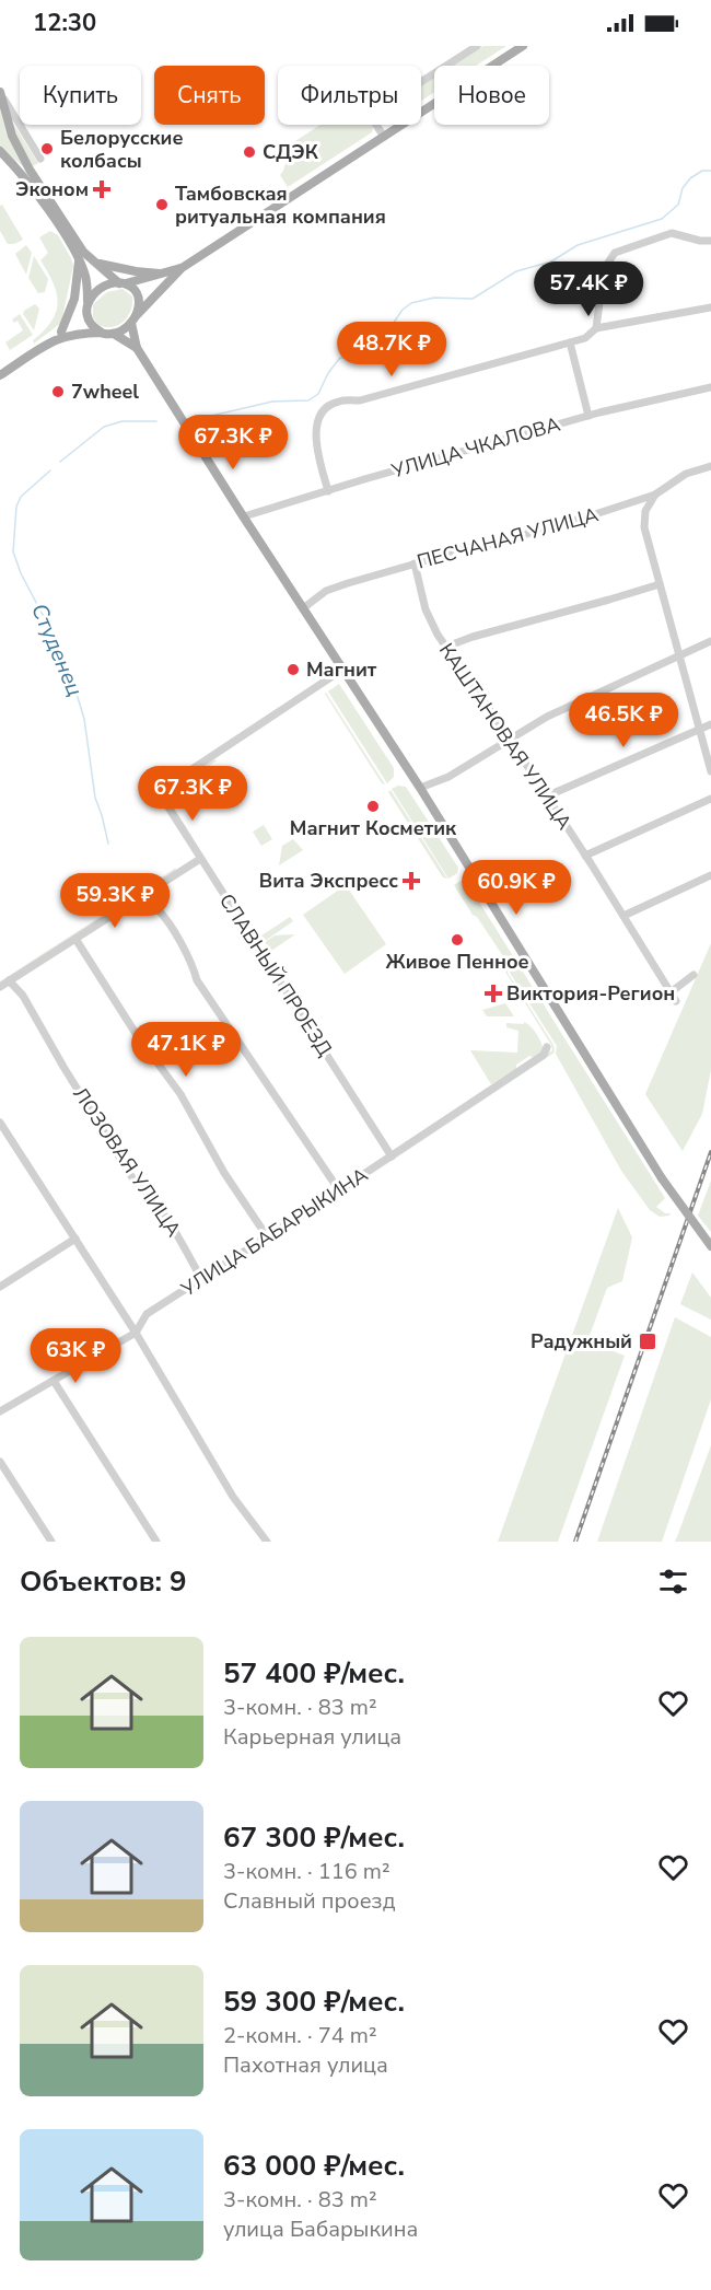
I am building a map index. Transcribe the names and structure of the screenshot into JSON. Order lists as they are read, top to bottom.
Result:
{
  "streets": {
    "street": [
      "УЛИЦА ЧКАЛОВА",
      "ПЕСЧАНАЯ УЛИЦА",
      "КАШТАНОВАЯ УЛИЦА",
      "СЛАВНЫЙ ПРОЕЗД",
      "ЛОЗОВАЯ УЛИЦА",
      "УЛИЦА БАБАРЫКИНА"
    ]
  },
  "crossings": [
    ["ПЕСЧАНАЯ УЛИЦА", "КАШТАНОВАЯ УЛИЦА"],
    ["СЛАВНЫЙ ПРОЕЗД", "УЛИЦА БАБАРЫКИНА"],
    ["ЛОЗОВАЯ УЛИЦА", "УЛИЦА БАБАРЫКИНА"]
  ],
  "water": ["Студенец"],
  "places": {
    "other": [
      "Белорусские колбасы",
      "СДЭК",
      "Тамбовская ритуальная компания",
      "7wheel",
      "Магнит",
      "Магнит Косметик",
      "Живое Пенное"
    ],
    "health": ["Эконом", "Вита Экспресс", "Виктория-Регион"],
    "transit": ["Радужный"]
  },
  "page": {
    "status": "12:30",
    "chip": [
      "Купить",
      "Снять",
      "Фильтры",
      "Новое"
    ],
    "price": [
      "57.4K ₽",
      "48.7K ₽",
      "67.3K ₽",
      "46.5K ₽",
      "67.3K ₽",
      "60.9K ₽",
      "59.3K ₽",
      "47.1K ₽",
      "63K ₽"
    ],
    "heading": "Объектов: 9",
    "list": [
      {
        "name": "57 400 ₽/мес.",
        "note": "3-комн. · 83 m² · Карьерная улица"
      },
      {
        "name": "67 300 ₽/мес.",
        "note": "3-комн. · 116 m² · Славный проезд"
      },
      {
        "name": "59 300 ₽/мес.",
        "note": "2-комн. · 74 m² · Пахотная улица"
      },
      {
        "name": "63 000 ₽/мес.",
        "note": "3-комн. · 83 m² · улица Бабарыкина"
      }
    ]
  }
}
